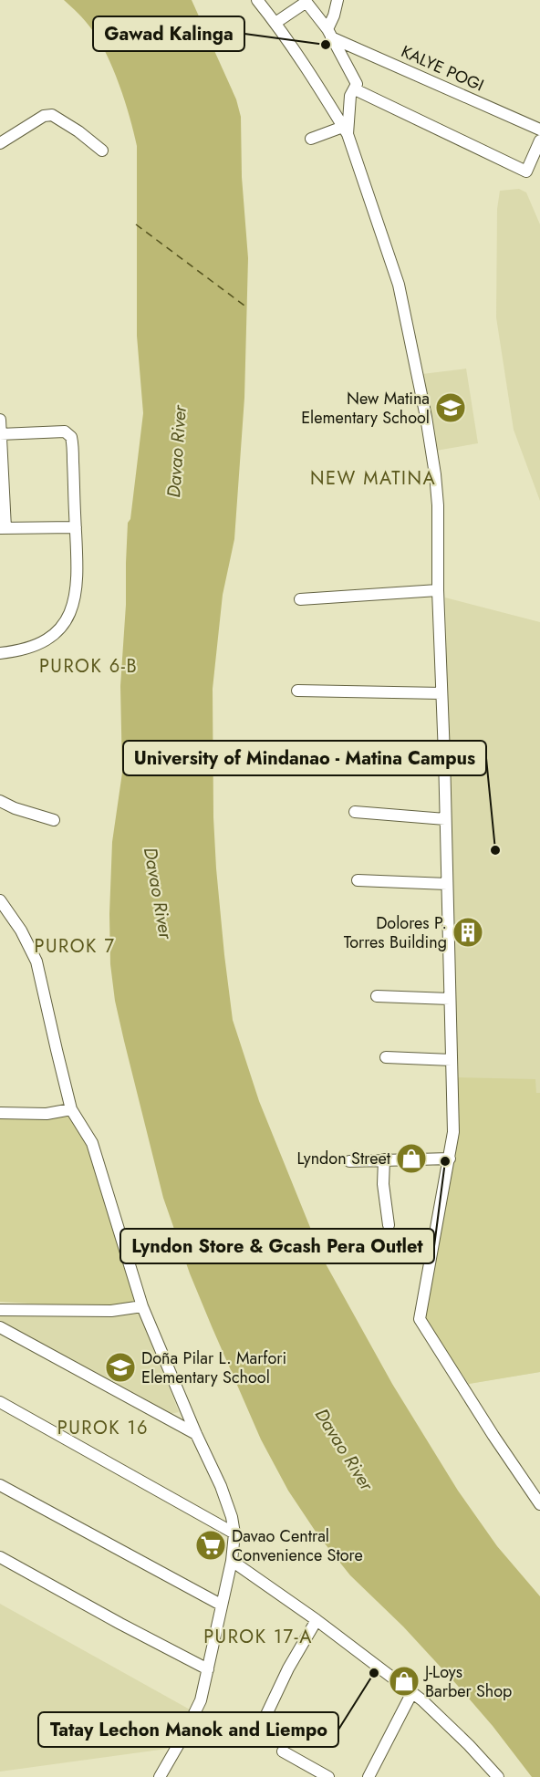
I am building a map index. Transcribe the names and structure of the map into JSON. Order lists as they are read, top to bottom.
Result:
{
  "streets": {
    "street": ["KALYE POGI"]
  },
  "districts": [
    "NEW MATINA",
    "PUROK 6-B",
    "PUROK 7",
    "PUROK 16",
    "PUROK 17-A"
  ],
  "water": ["Davao River"],
  "places": {
    "other": [
      "Gawad Kalinga",
      "University of Mindanao - Matina Campus",
      "Lyndon Store & Gcash Pera Outlet",
      "Tatay Lechon Manok and Liempo"
    ],
    "school or university": ["New Matina Elementary School", "Doña Pilar L. Marfori Elementary School"],
    "building": ["Dolores P. Torres Building"],
    "shop": ["Lyndon Street", "J-Loys Barber Shop"],
    "supermarket": ["Davao Central Convenience Store"]
  }
}
